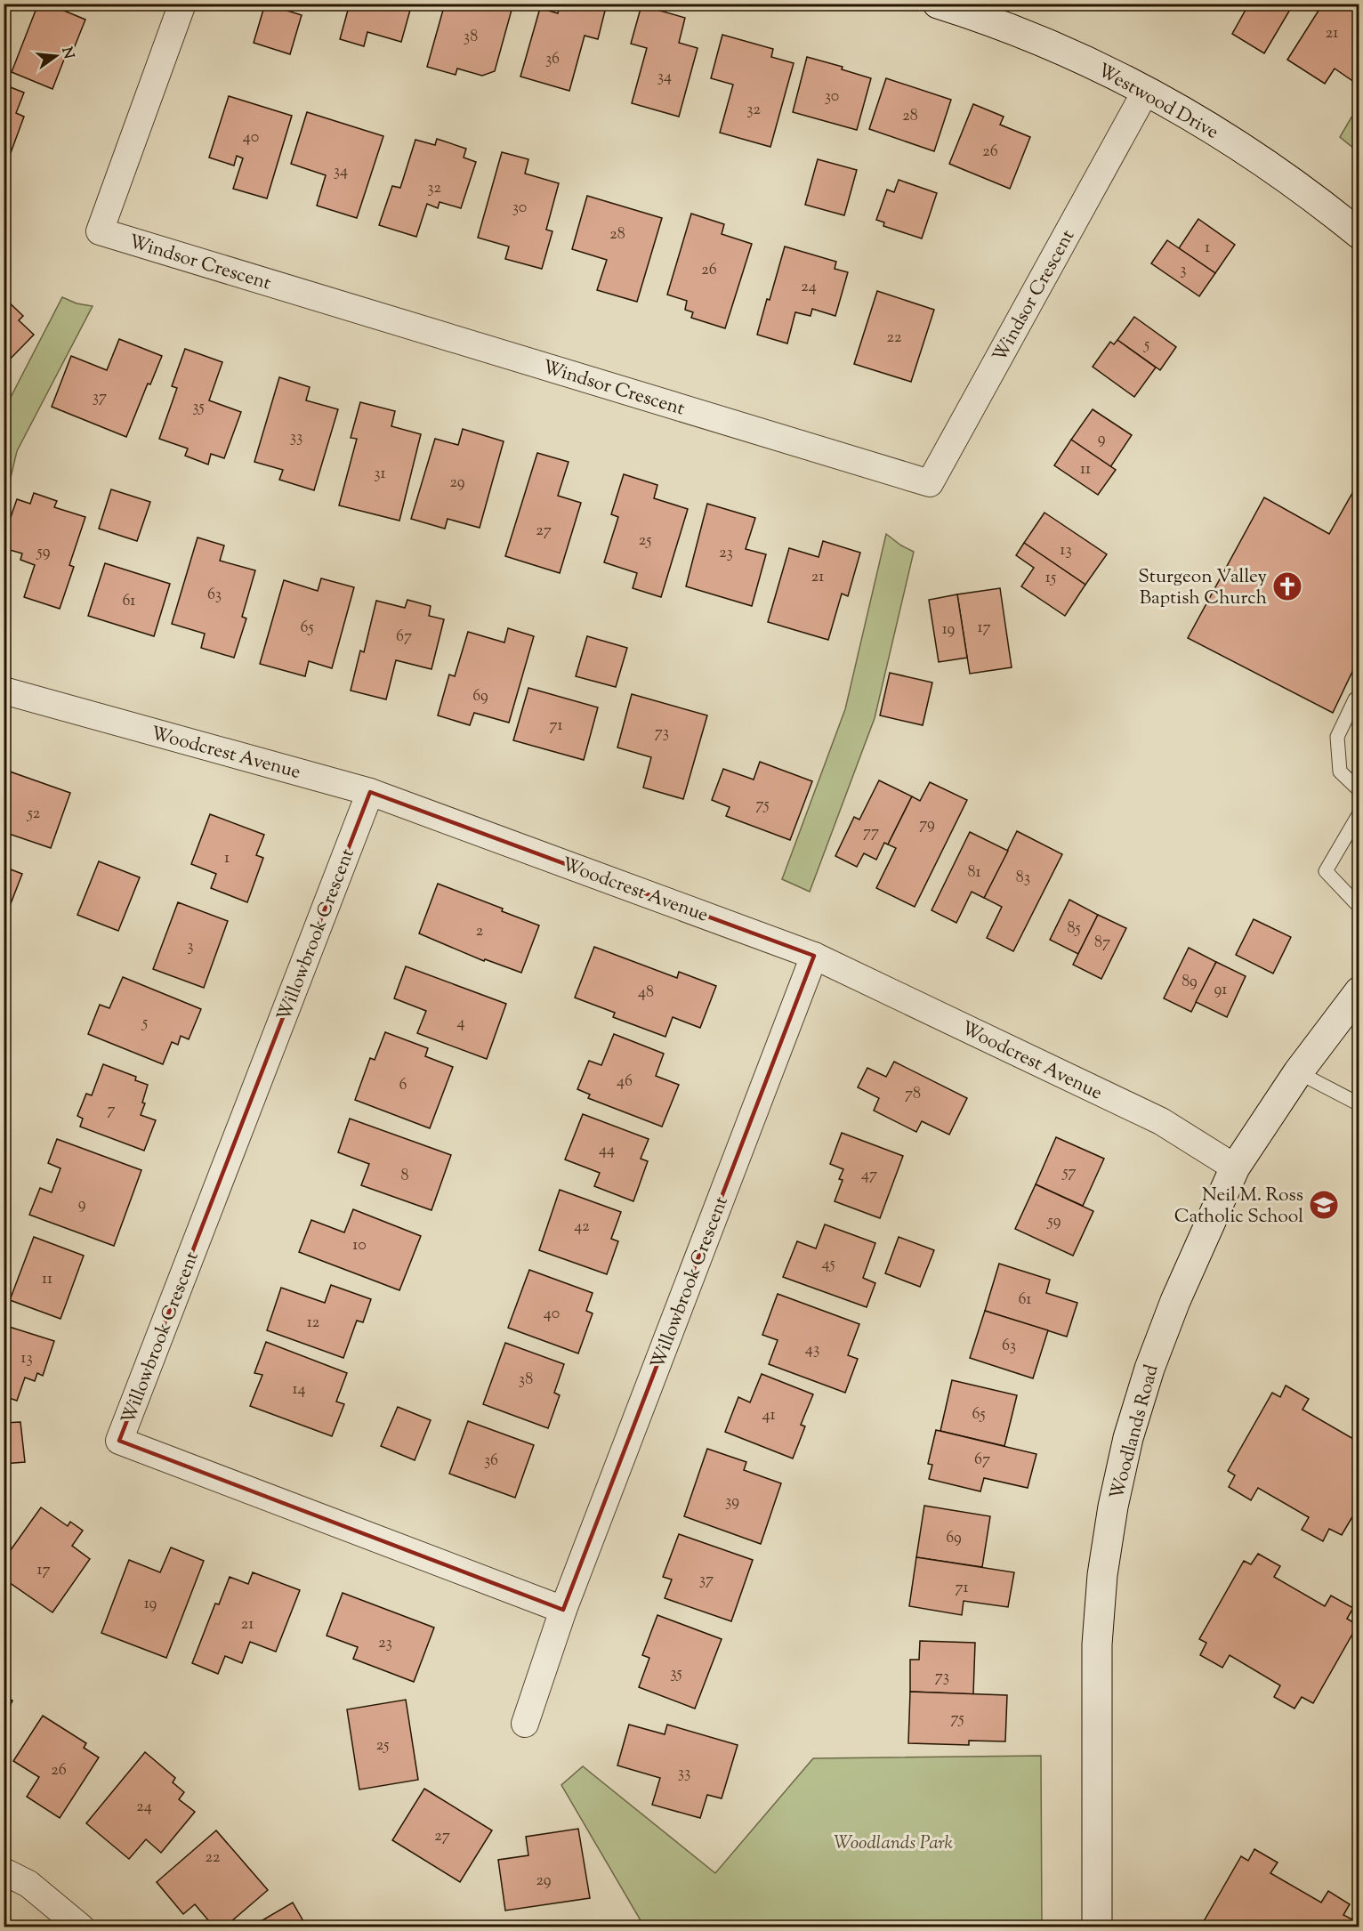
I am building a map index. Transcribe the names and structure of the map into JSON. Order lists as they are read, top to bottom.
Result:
{
  "streets": {
    "street": [
      "Westwood Drive",
      "Windsor Crescent",
      "Woodcrest Avenue",
      "Willowbrook Crescent",
      "Woodlands Road"
    ]
  },
  "crossings": [
    ["Westwood Drive", "Windsor Crescent"],
    ["Woodcrest Avenue", "Willowbrook Crescent"],
    ["Woodcrest Avenue", "Woodlands Road"]
  ],
  "parks": ["Woodlands Park"],
  "places": {
    "church": ["Sturgeon Valley Baptish Church"],
    "school or university": ["Neil M. Ross Catholic School"]
  },
  "house_numbers": [
    "21",
    "38",
    "36",
    "34",
    "30",
    "32",
    "28",
    "40",
    "26",
    "34",
    "32",
    "30",
    "28",
    "1",
    "26",
    "3",
    "24",
    "22",
    "5",
    "37",
    "35",
    "33",
    "9",
    "11",
    "31",
    "29",
    "27",
    "25",
    "13",
    "59",
    "23",
    "21",
    "15",
    "63",
    "61",
    "65",
    "17",
    "19",
    "67",
    "69",
    "71",
    "73",
    "75",
    "52",
    "79",
    "77",
    "1",
    "81",
    "83",
    "85",
    "2",
    "87",
    "3",
    "89",
    "91",
    "48",
    "5",
    "4",
    "46",
    "6",
    "78",
    "7",
    "44",
    "57",
    "47",
    "8",
    "9",
    "59",
    "42",
    "10",
    "45",
    "11",
    "61",
    "40",
    "12",
    "63",
    "43",
    "13",
    "38",
    "14",
    "65",
    "41",
    "67",
    "36",
    "39",
    "69",
    "17",
    "37",
    "71",
    "19",
    "21",
    "23",
    "35",
    "73",
    "75",
    "25",
    "26",
    "33",
    "24",
    "27",
    "22",
    "29"
  ],
  "north": "right"
}
